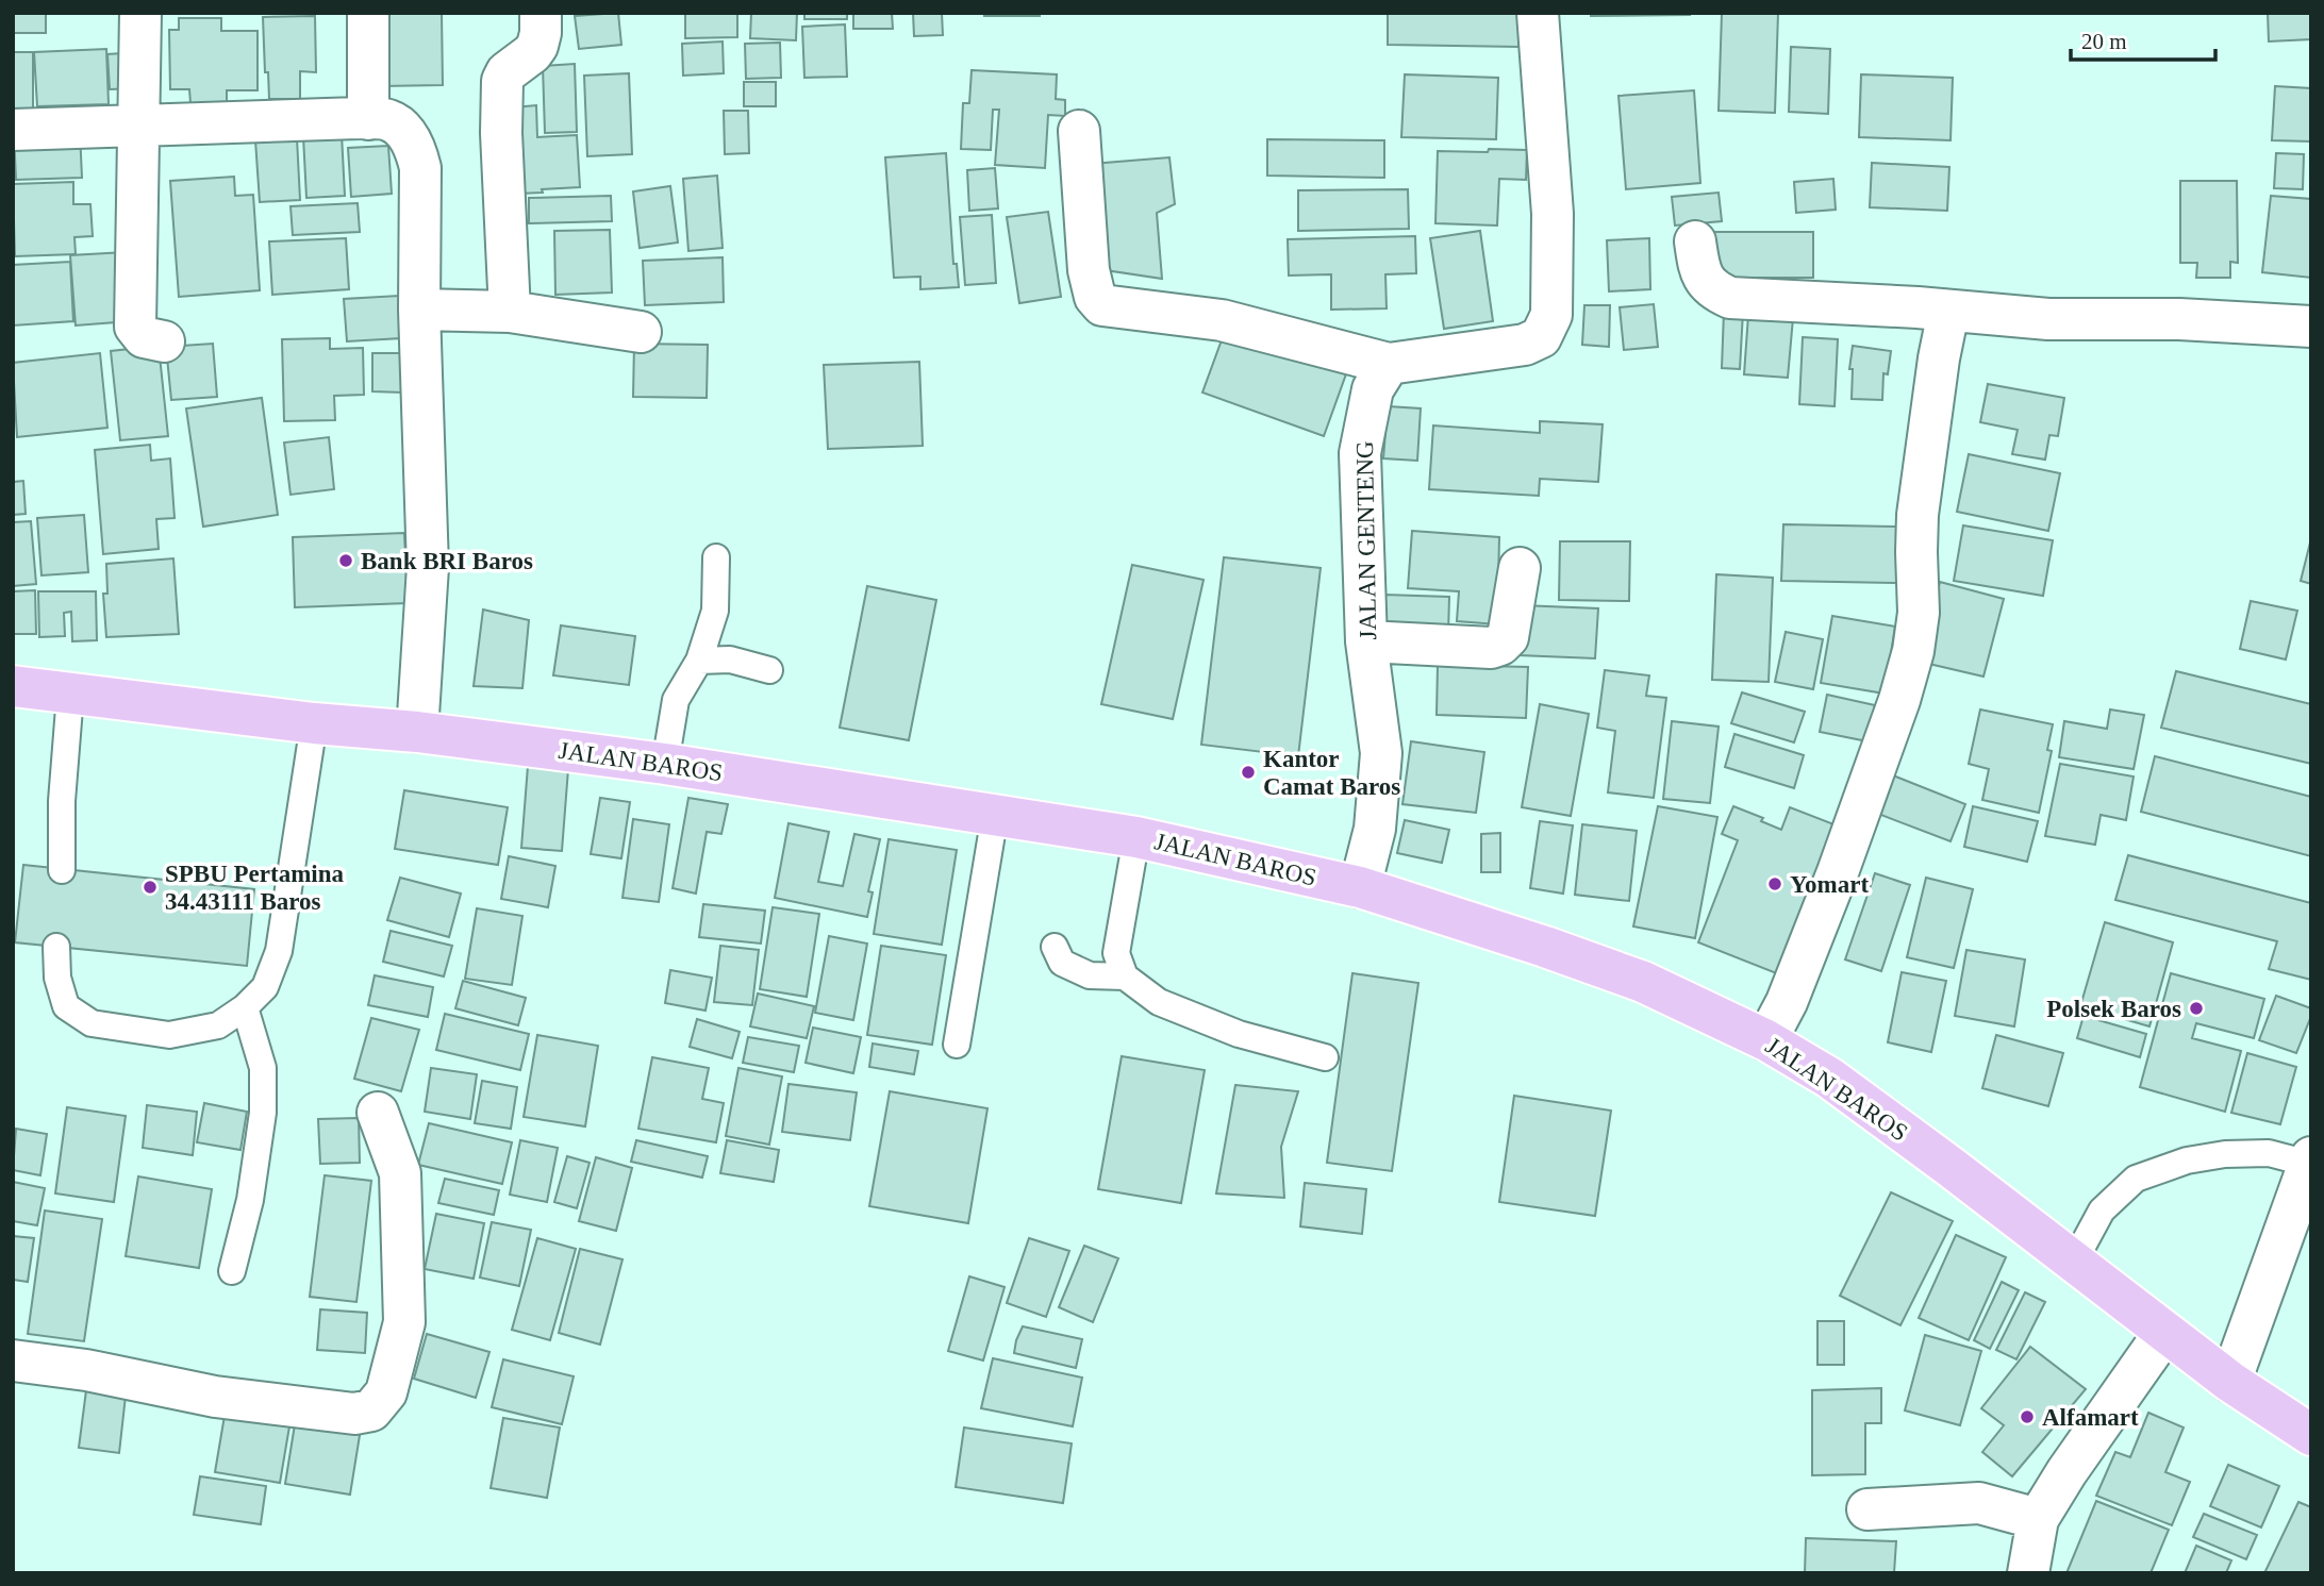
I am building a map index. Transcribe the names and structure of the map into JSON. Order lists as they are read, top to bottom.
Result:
{
  "streets": {
    "main road": ["JALAN BAROS"],
    "street": ["JALAN GENTENG"]
  },
  "crossings": [
    ["JALAN GENTENG", "JALAN BAROS"]
  ],
  "places": [
    "Bank BRI Baros",
    "Kantor Camat Baros",
    "Yomart",
    "SPBU Pertamina 34.43111 Baros",
    "Polsek Baros",
    "Alfamart"
  ],
  "scale_bar": "20 m"
}
